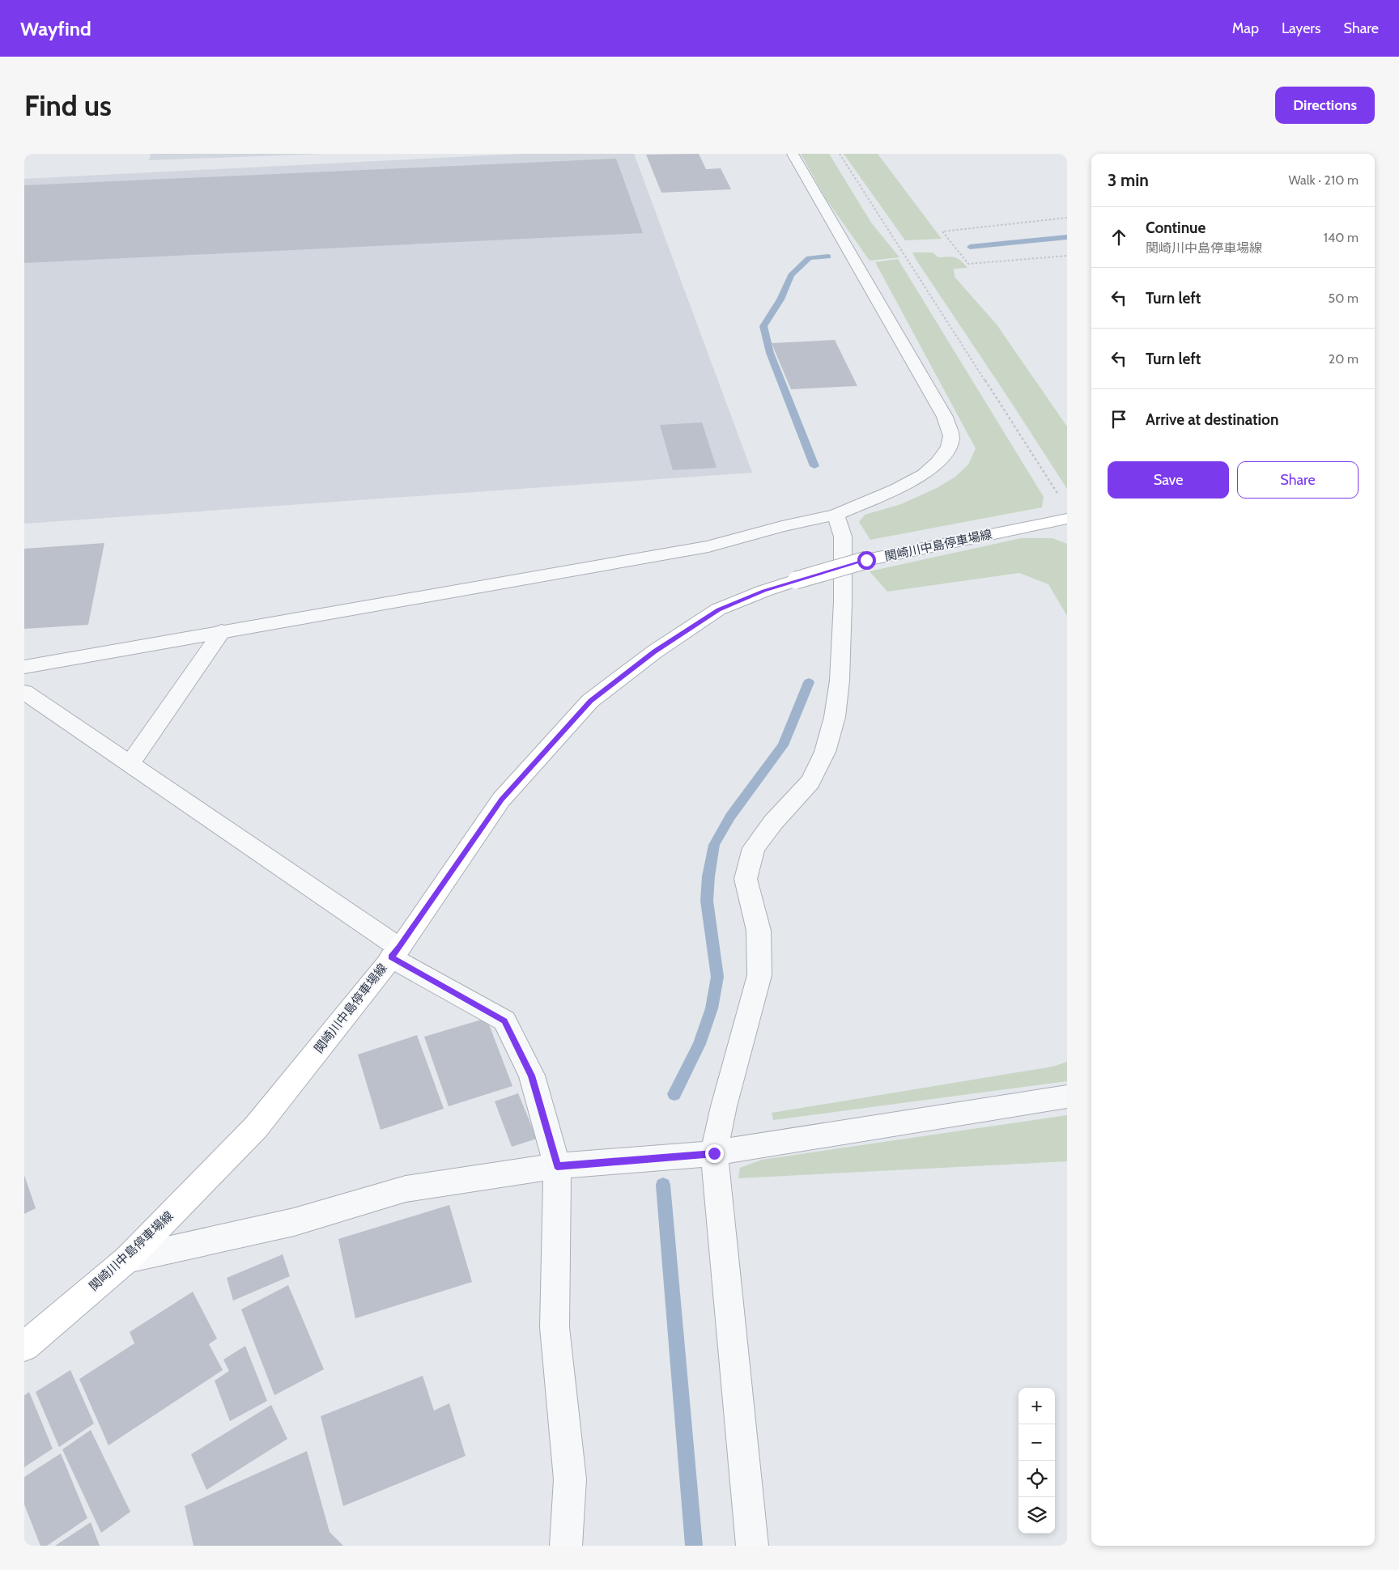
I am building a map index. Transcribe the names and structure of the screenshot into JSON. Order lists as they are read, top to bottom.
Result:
{
  "streets": {
    "main road": ["関崎川中島停車場線"]
  },
  "page": {
    "header": "Wayfind",
    "nav": ["Map", "Layers", "Share"],
    "buttons": [
      "Directions",
      ["Save", "Share"]
    ],
    "title": "Find us",
    "heading": ["3 min", "Walk · 210 m"],
    "list": [
      ["Continue", "関崎川中島停車場線", "140 m"],
      ["Turn left", "50 m"],
      ["Turn left", "20 m"],
      "Arrive at destination"
    ],
    "map_buttons": ["+", "−"]
  }
}
